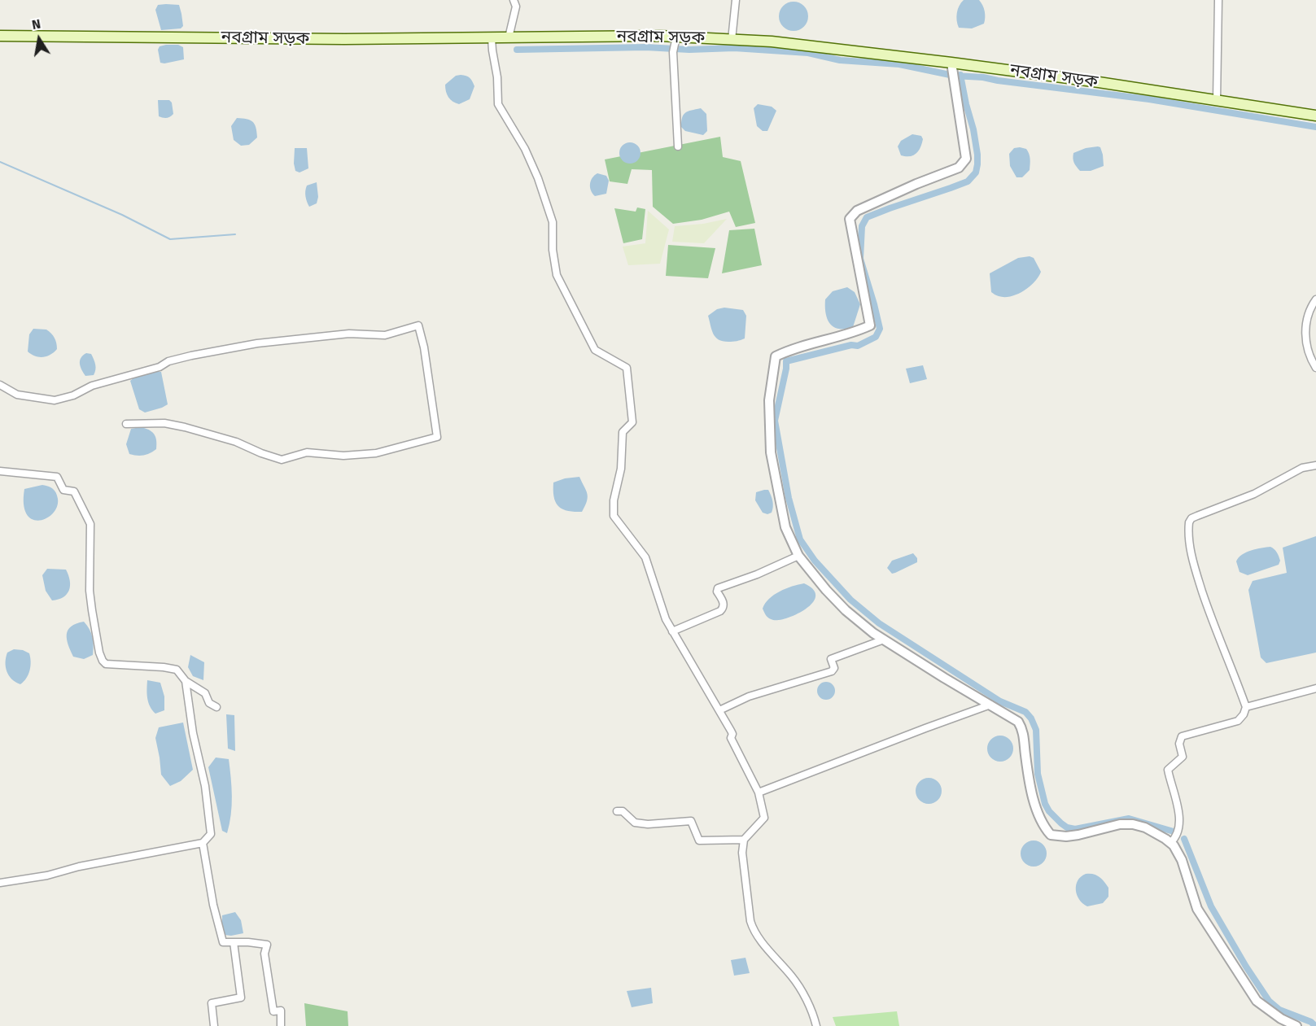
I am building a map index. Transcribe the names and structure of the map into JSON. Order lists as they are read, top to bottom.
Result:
{
  "streets": {
    "main road": ["নবগ্রাম সড়ক"]
  },
  "north": "top"
}
